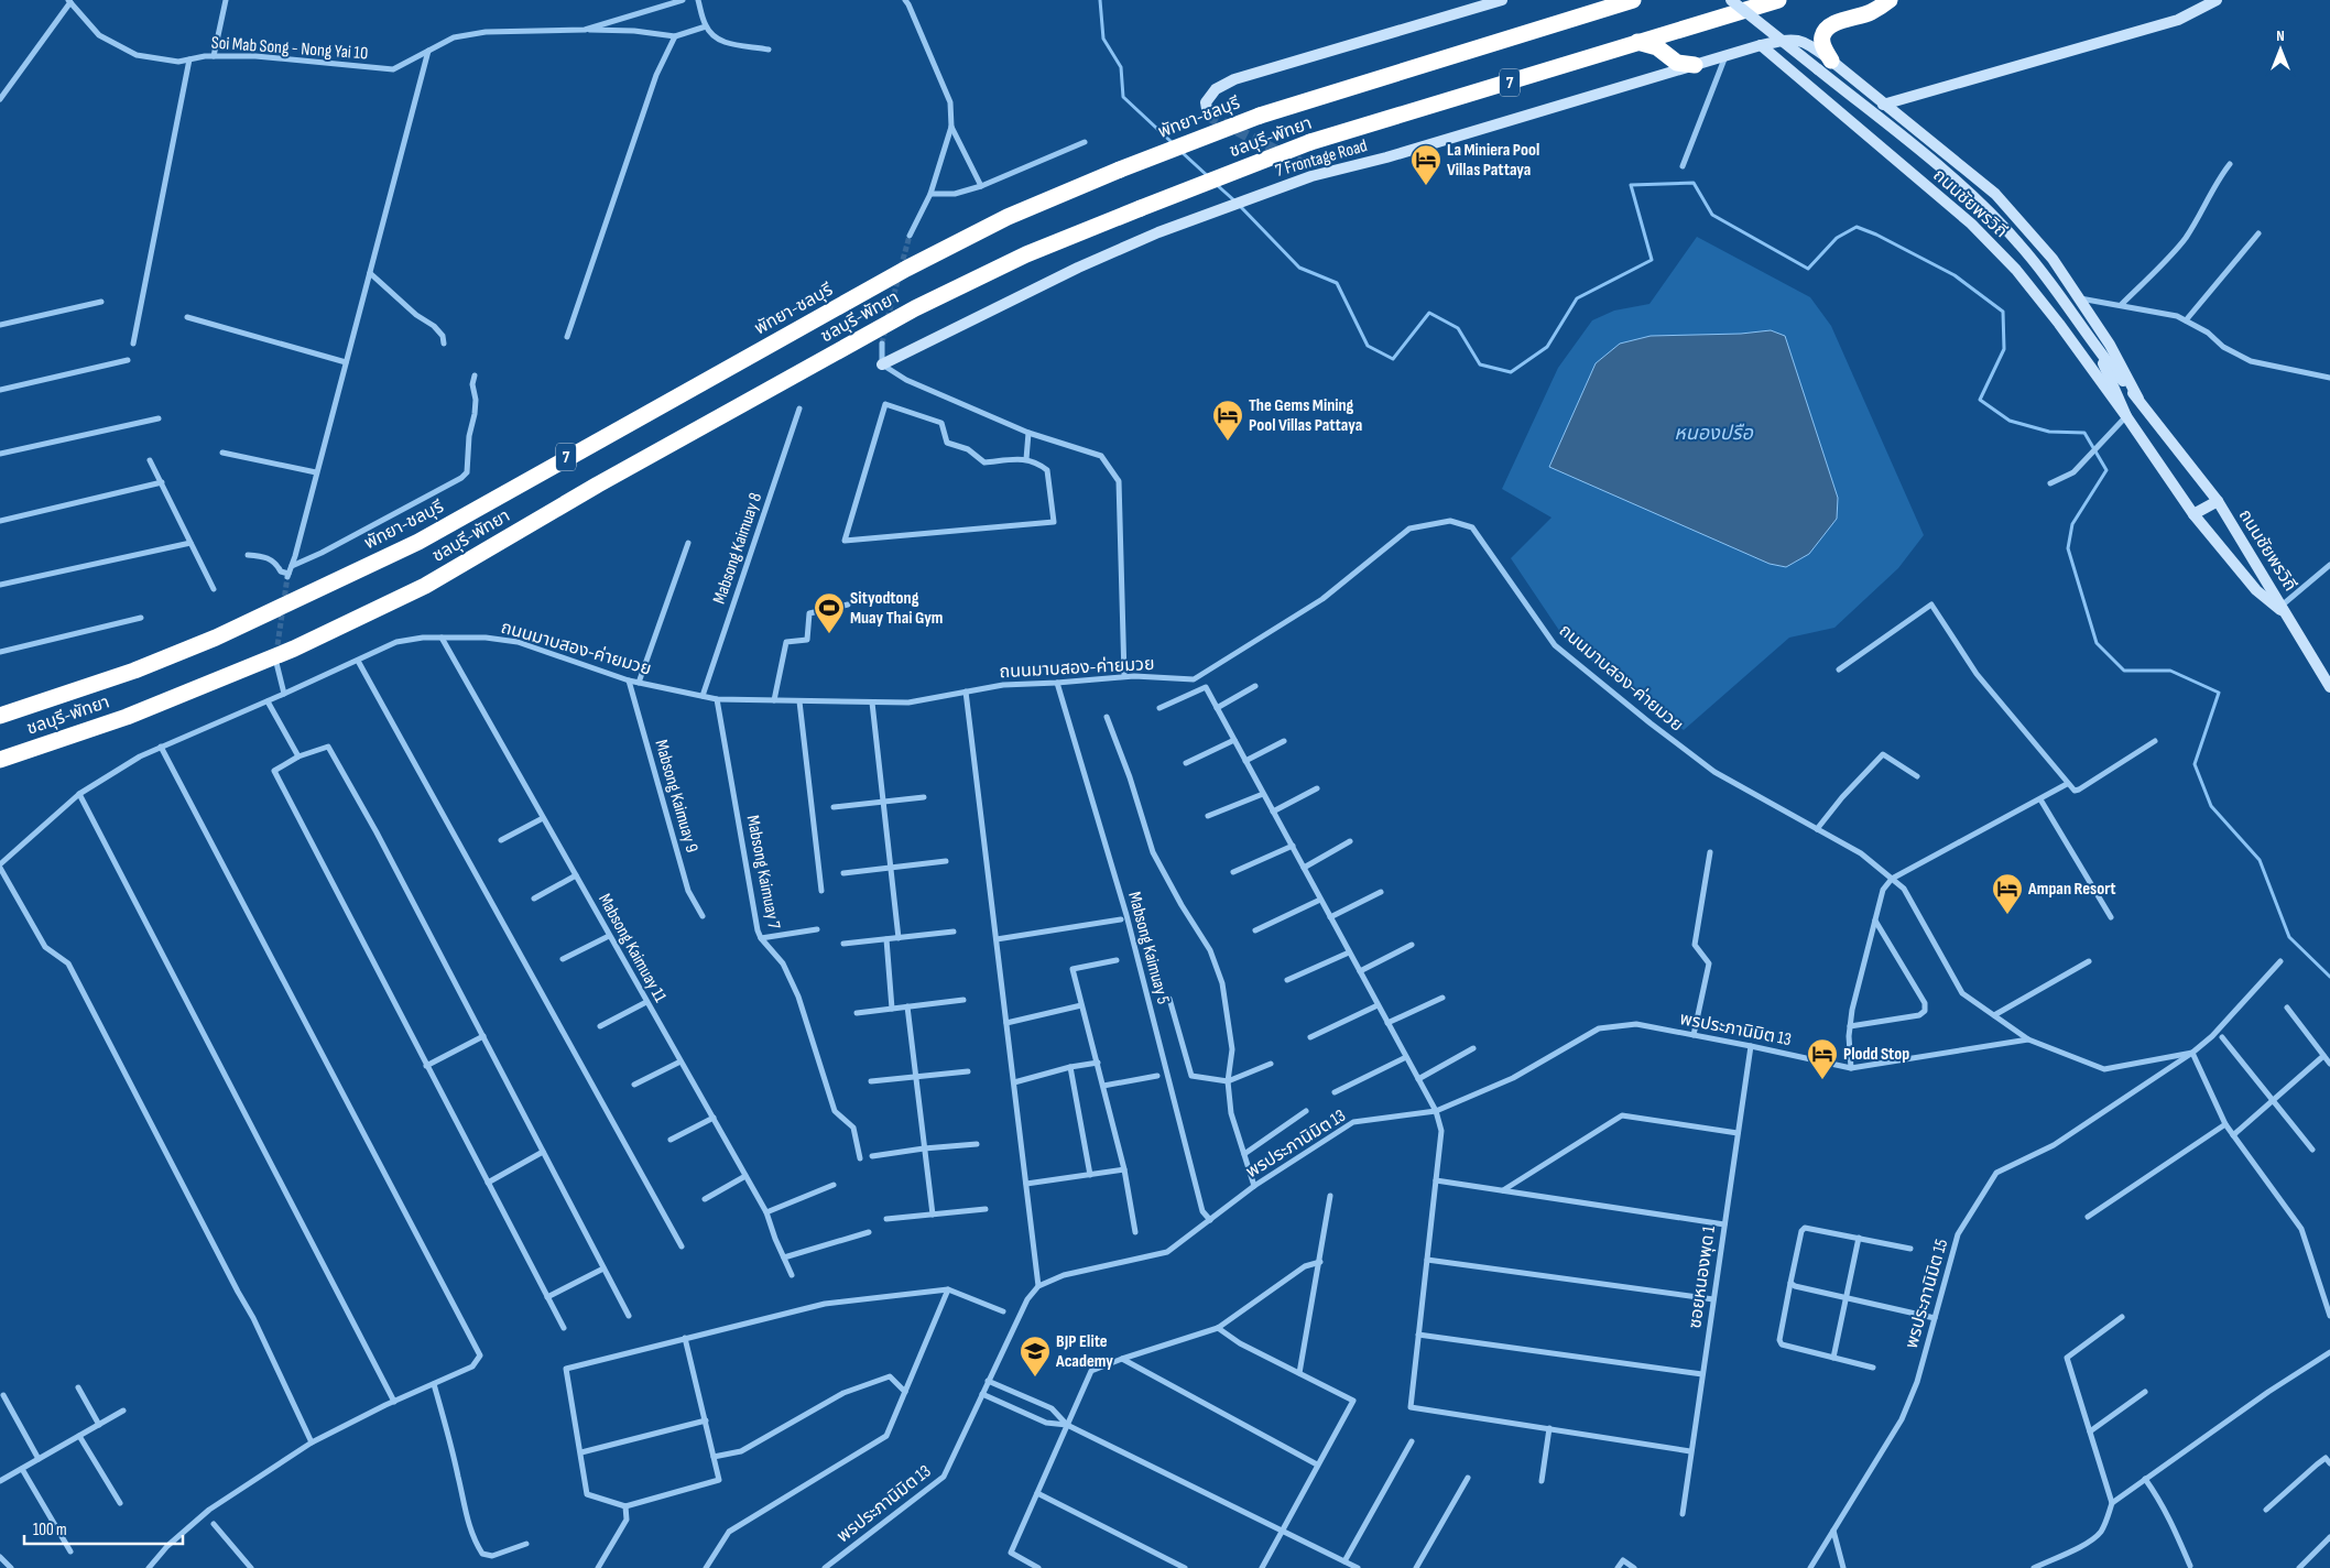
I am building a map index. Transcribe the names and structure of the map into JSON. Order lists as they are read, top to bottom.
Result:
{
  "streets": {
    "highway": ["7", "พัทยา-ชลบุรี", "ชลบุรี-พัทยา"],
    "main road": ["7 Frontage Road", "ถนนชัยพรวิถี"],
    "street": [
      "Soi Mab Song - Nong Yai 10",
      "Mabsong Kaimuay 8",
      "ถนนมาบสอง-ค่ายมวย",
      "Mabsong Kaimuay 9",
      "Mabsong Kaimuay 7",
      "Mabsong Kaimuay 11",
      "Mabsong Kaimuay 5",
      "พรประภานิมิต 13",
      "ซอยหนองพุด 1",
      "พรประภานิมิต 15"
    ]
  },
  "crossings": [
    ["7 Frontage Road", "ถนนชัยพรวิถี"],
    ["Mabsong Kaimuay 8", "ถนนมาบสอง-ค่ายมวย"],
    ["ถนนมาบสอง-ค่ายมวย", "Mabsong Kaimuay 9"],
    ["ถนนมาบสอง-ค่ายมวย", "Mabsong Kaimuay 7"],
    ["ถนนมาบสอง-ค่ายมวย", "Mabsong Kaimuay 11"],
    ["ถนนมาบสอง-ค่ายมวย", "Mabsong Kaimuay 5"],
    ["ถนนมาบสอง-ค่ายมวย", "พรประภานิมิต 13"],
    ["ถนนมาบสอง-ค่ายมวย", "พรประภานิมิต 15"],
    ["Mabsong Kaimuay 5", "พรประภานิมิต 13"],
    ["พรประภานิมิต 13", "ซอยหนองพุด 1"]
  ],
  "water": ["หนองปรือ"],
  "places": {
    "hotel": [
      "La Miniera Pool Villas Pattaya",
      "The Gems Mining Pool Villas Pattaya",
      "Ampan Resort",
      "Plodd Stop"
    ],
    "sports": ["Sityodtong Muay Thai Gym"],
    "school or university": ["BJP Elite Academy"]
  },
  "scale_bar": "100 m",
  "north": "top"
}
